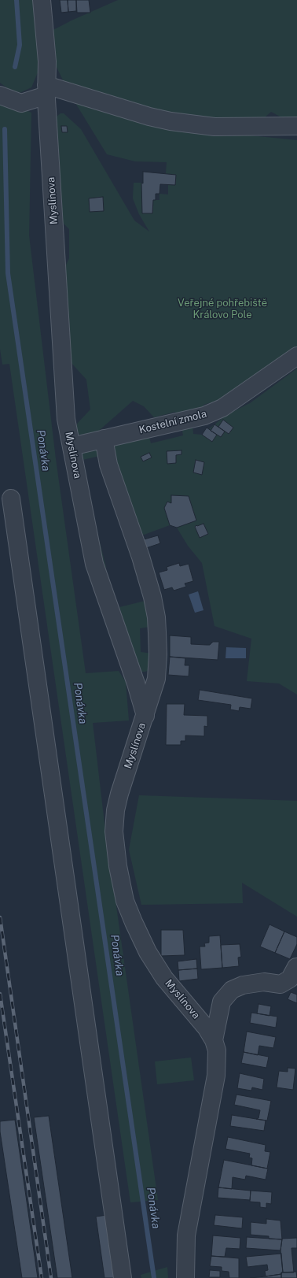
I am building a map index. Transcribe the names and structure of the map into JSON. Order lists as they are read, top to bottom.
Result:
{
  "streets": {
    "street": ["Myslínova", "Kostelní zmola"]
  },
  "crossings": [
    ["Myslínova", "Kostelní zmola"]
  ],
  "water": ["Ponávka"],
  "parks": ["Veřejné pohřebiště Královo Pole"]
}
